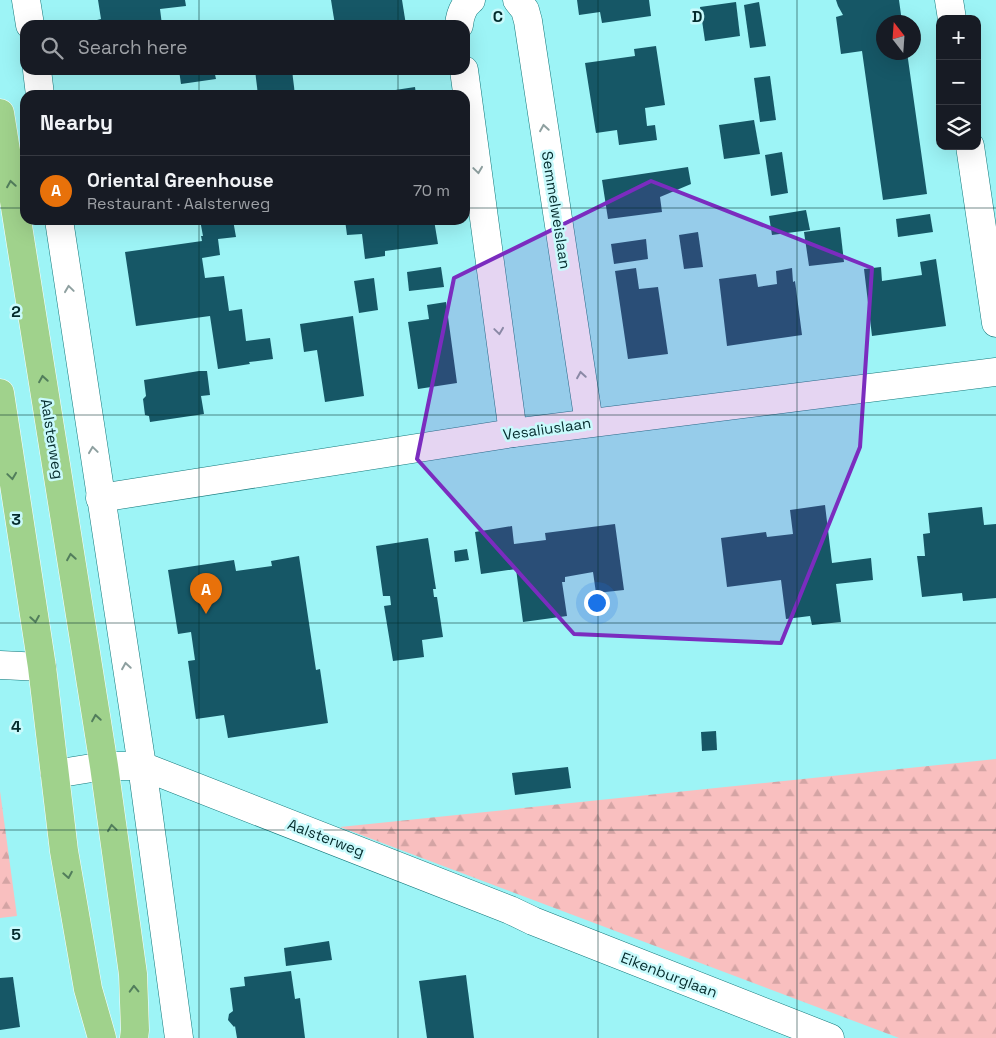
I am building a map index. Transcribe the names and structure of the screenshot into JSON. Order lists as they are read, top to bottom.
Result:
{
  "streets": {
    "main road": ["Aalsterweg"],
    "street": ["Semmelweislaan", "Vesaliuslaan", "Eikenburglaan"]
  },
  "crossings": [
    ["Semmelweislaan", "Vesaliuslaan"],
    ["Aalsterweg", "Eikenburglaan"]
  ],
  "north": "top",
  "page": {
    "map_buttons": ["+", "−"],
    "search": "Search here",
    "heading": "Nearby",
    "list": [
      {
        "mark": "A",
        "name": "Oriental Greenhouse",
        "note": "Restaurant · Aalsterweg",
        "value": "70 m"
      }
    ],
    "pins": "A"
  },
  "grid": {
    "columns": ["C", "D"],
    "rows": [
      "2",
      "3",
      "4",
      "5"
    ]
  }
}
